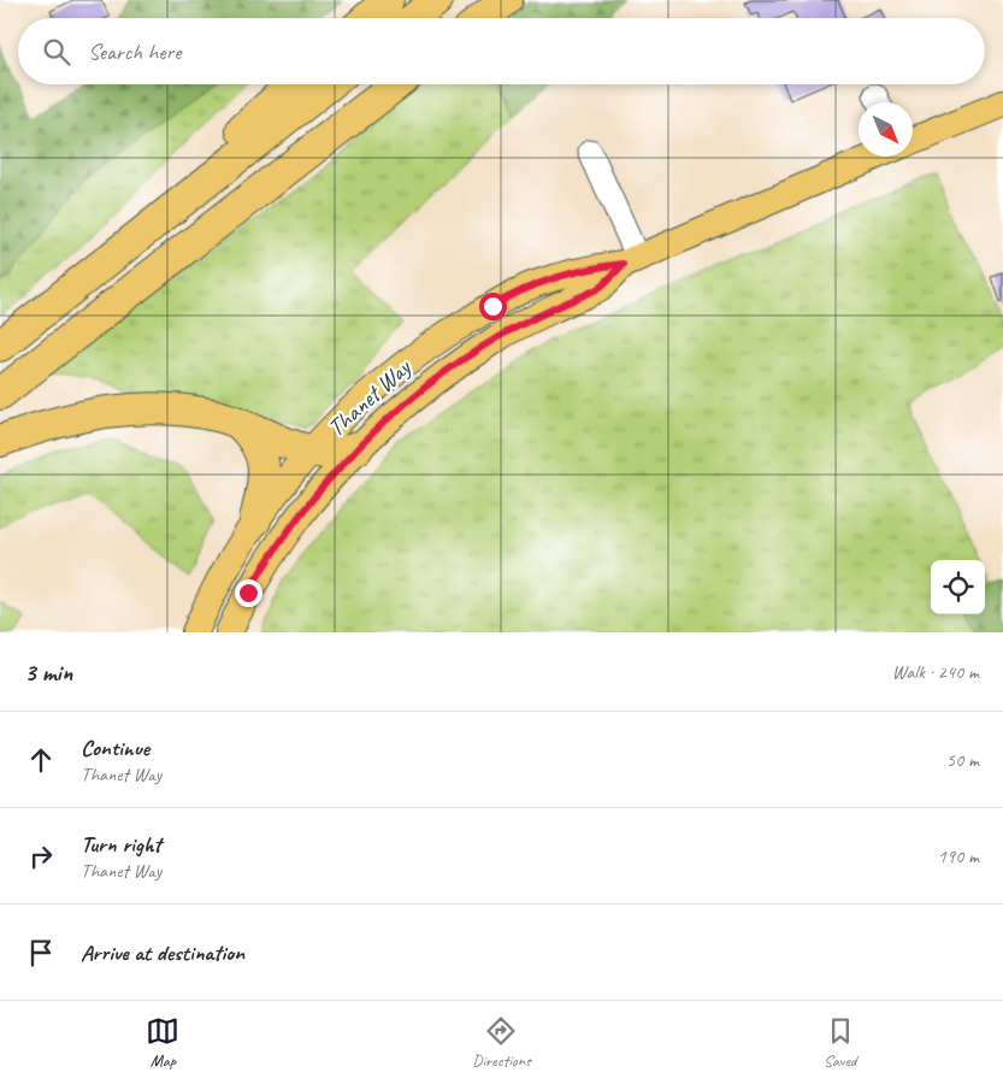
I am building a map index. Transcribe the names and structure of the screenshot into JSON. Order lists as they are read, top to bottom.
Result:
{
  "streets": {
    "main road": ["Thanet Way"]
  },
  "north": "bottom right",
  "page": {
    "search": "Search here",
    "heading": ["3 min", "Walk · 240 m"],
    "list": [
      ["Continue", "Thanet Way", "50 m"],
      ["Turn right", "Thanet Way", "190 m"],
      "Arrive at destination"
    ],
    "nav": ["Map", "Directions", "Saved"]
  }
}
